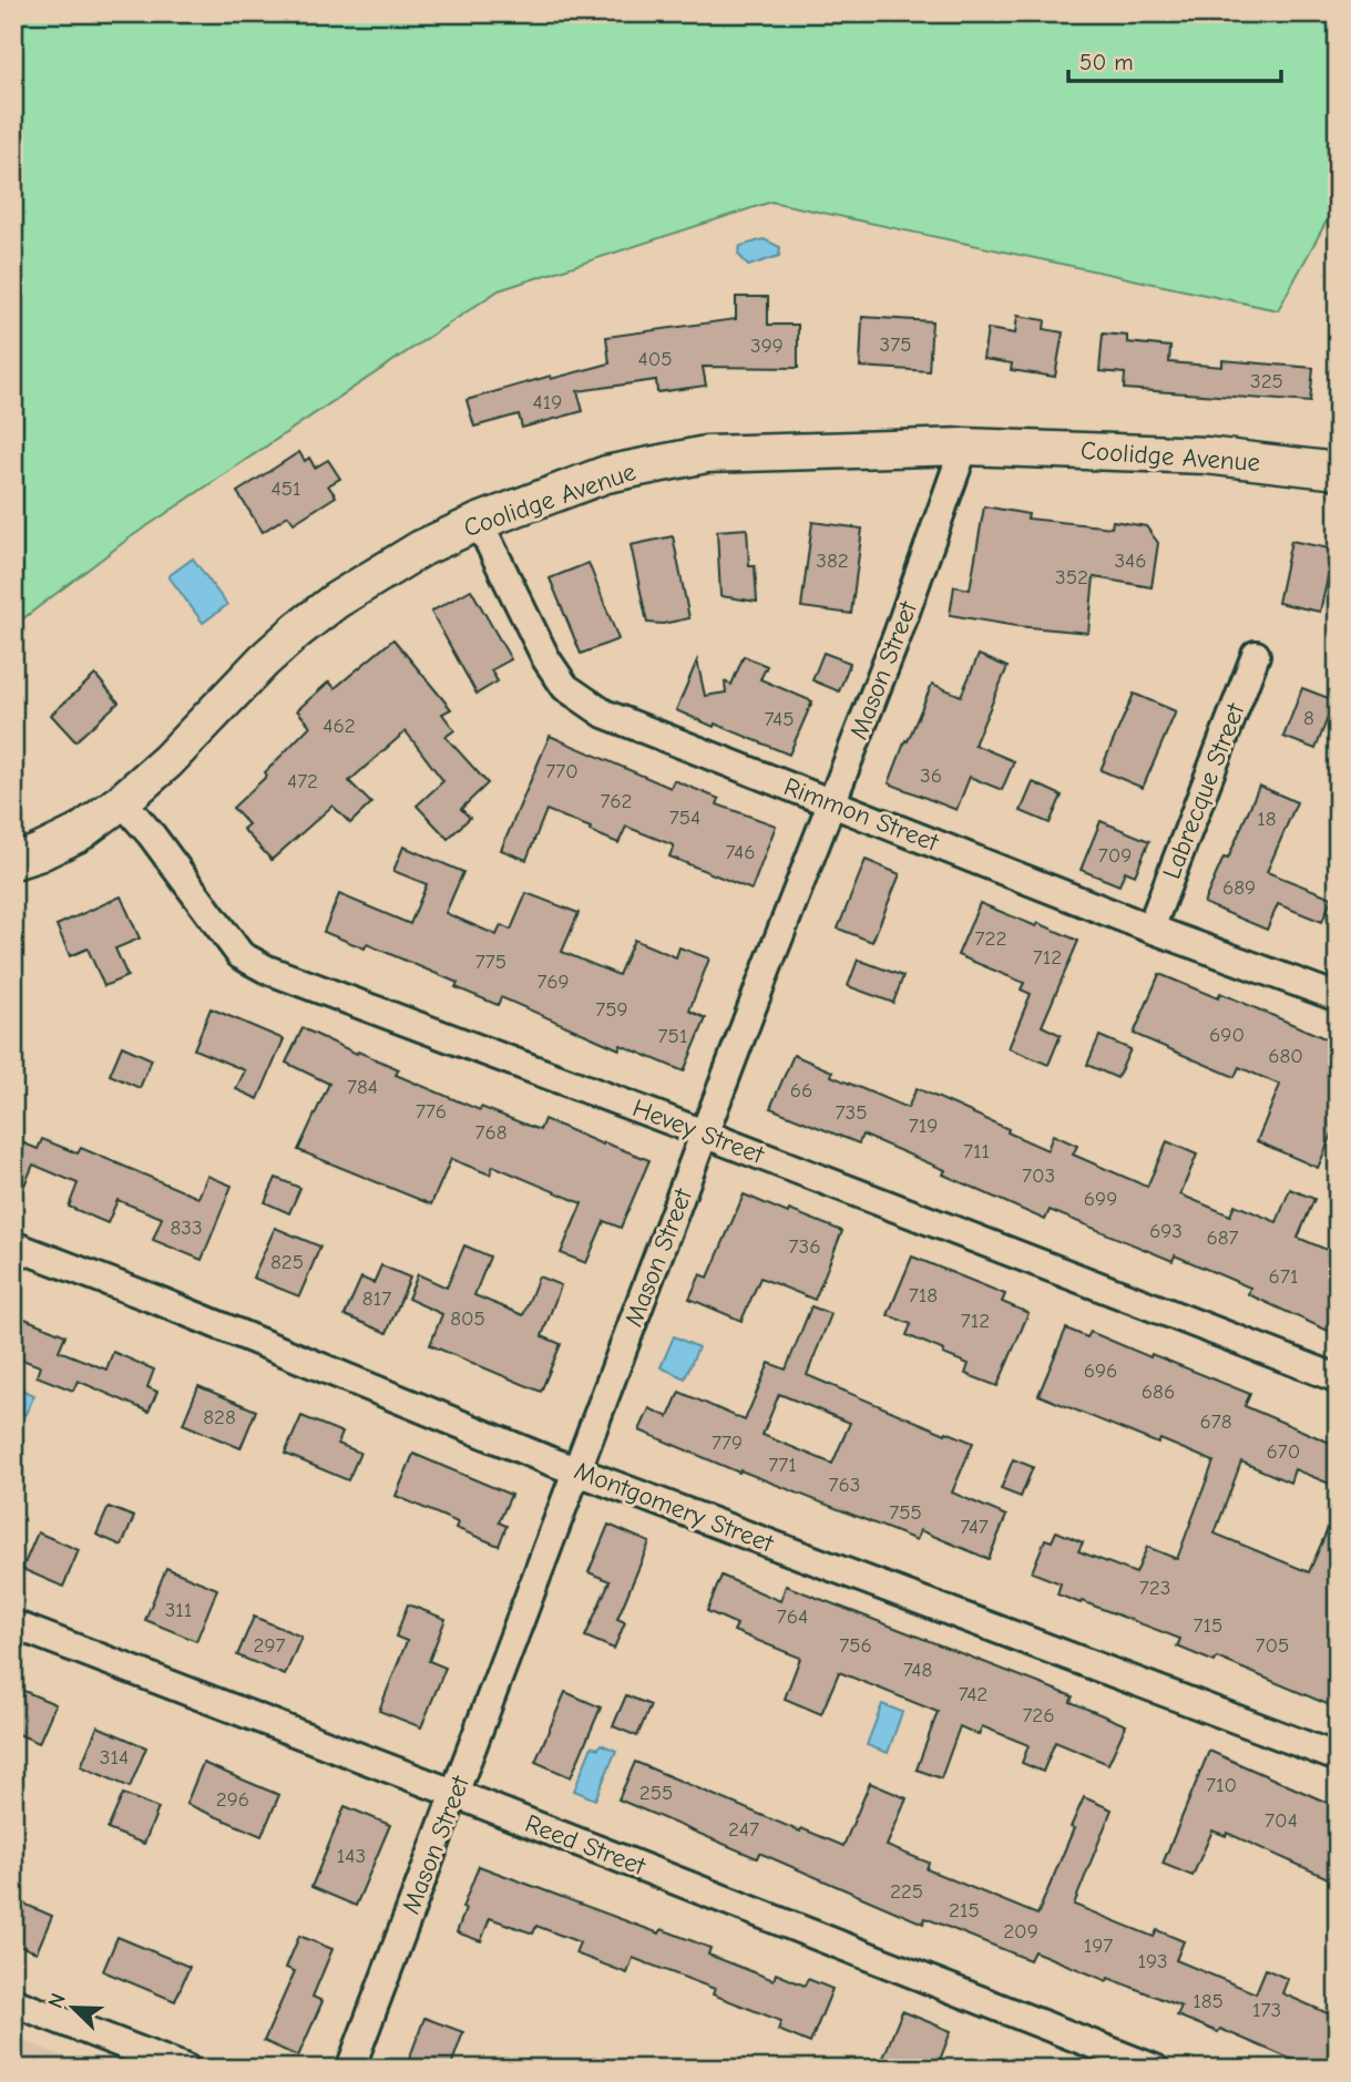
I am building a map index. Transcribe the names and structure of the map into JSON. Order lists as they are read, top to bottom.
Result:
{
  "streets": {
    "street": [
      "Coolidge Avenue",
      "Mason Street",
      "Labrecque Street",
      "Rimmon Street",
      "Hevey Street",
      "Montgomery Street",
      "Reed Street"
    ]
  },
  "crossings": [
    ["Coolidge Avenue", "Mason Street"],
    ["Coolidge Avenue", "Rimmon Street"],
    ["Coolidge Avenue", "Hevey Street"],
    ["Mason Street", "Rimmon Street"],
    ["Mason Street", "Hevey Street"],
    ["Mason Street", "Montgomery Street"],
    ["Mason Street", "Reed Street"],
    ["Labrecque Street", "Rimmon Street"]
  ],
  "house_numbers": [
    "375",
    "399",
    "405",
    "325",
    "419",
    "451",
    "382",
    "346",
    "352",
    "8",
    "745",
    "462",
    "770",
    "36",
    "472",
    "762",
    "754",
    "18",
    "746",
    "709",
    "689",
    "722",
    "712",
    "775",
    "769",
    "759",
    "690",
    "751",
    "680",
    "784",
    "66",
    "776",
    "735",
    "719",
    "768",
    "711",
    "703",
    "699",
    "833",
    "693",
    "687",
    "736",
    "825",
    "671",
    "718",
    "817",
    "805",
    "712",
    "696",
    "686",
    "828",
    "678",
    "779",
    "670",
    "771",
    "763",
    "755",
    "747",
    "723",
    "311",
    "764",
    "715",
    "297",
    "756",
    "705",
    "748",
    "742",
    "726",
    "314",
    "710",
    "255",
    "296",
    "704",
    "247",
    "143",
    "225",
    "215",
    "209",
    "197",
    "193",
    "185",
    "173"
  ],
  "scale_bar": "50 m",
  "north": "top left"
}
